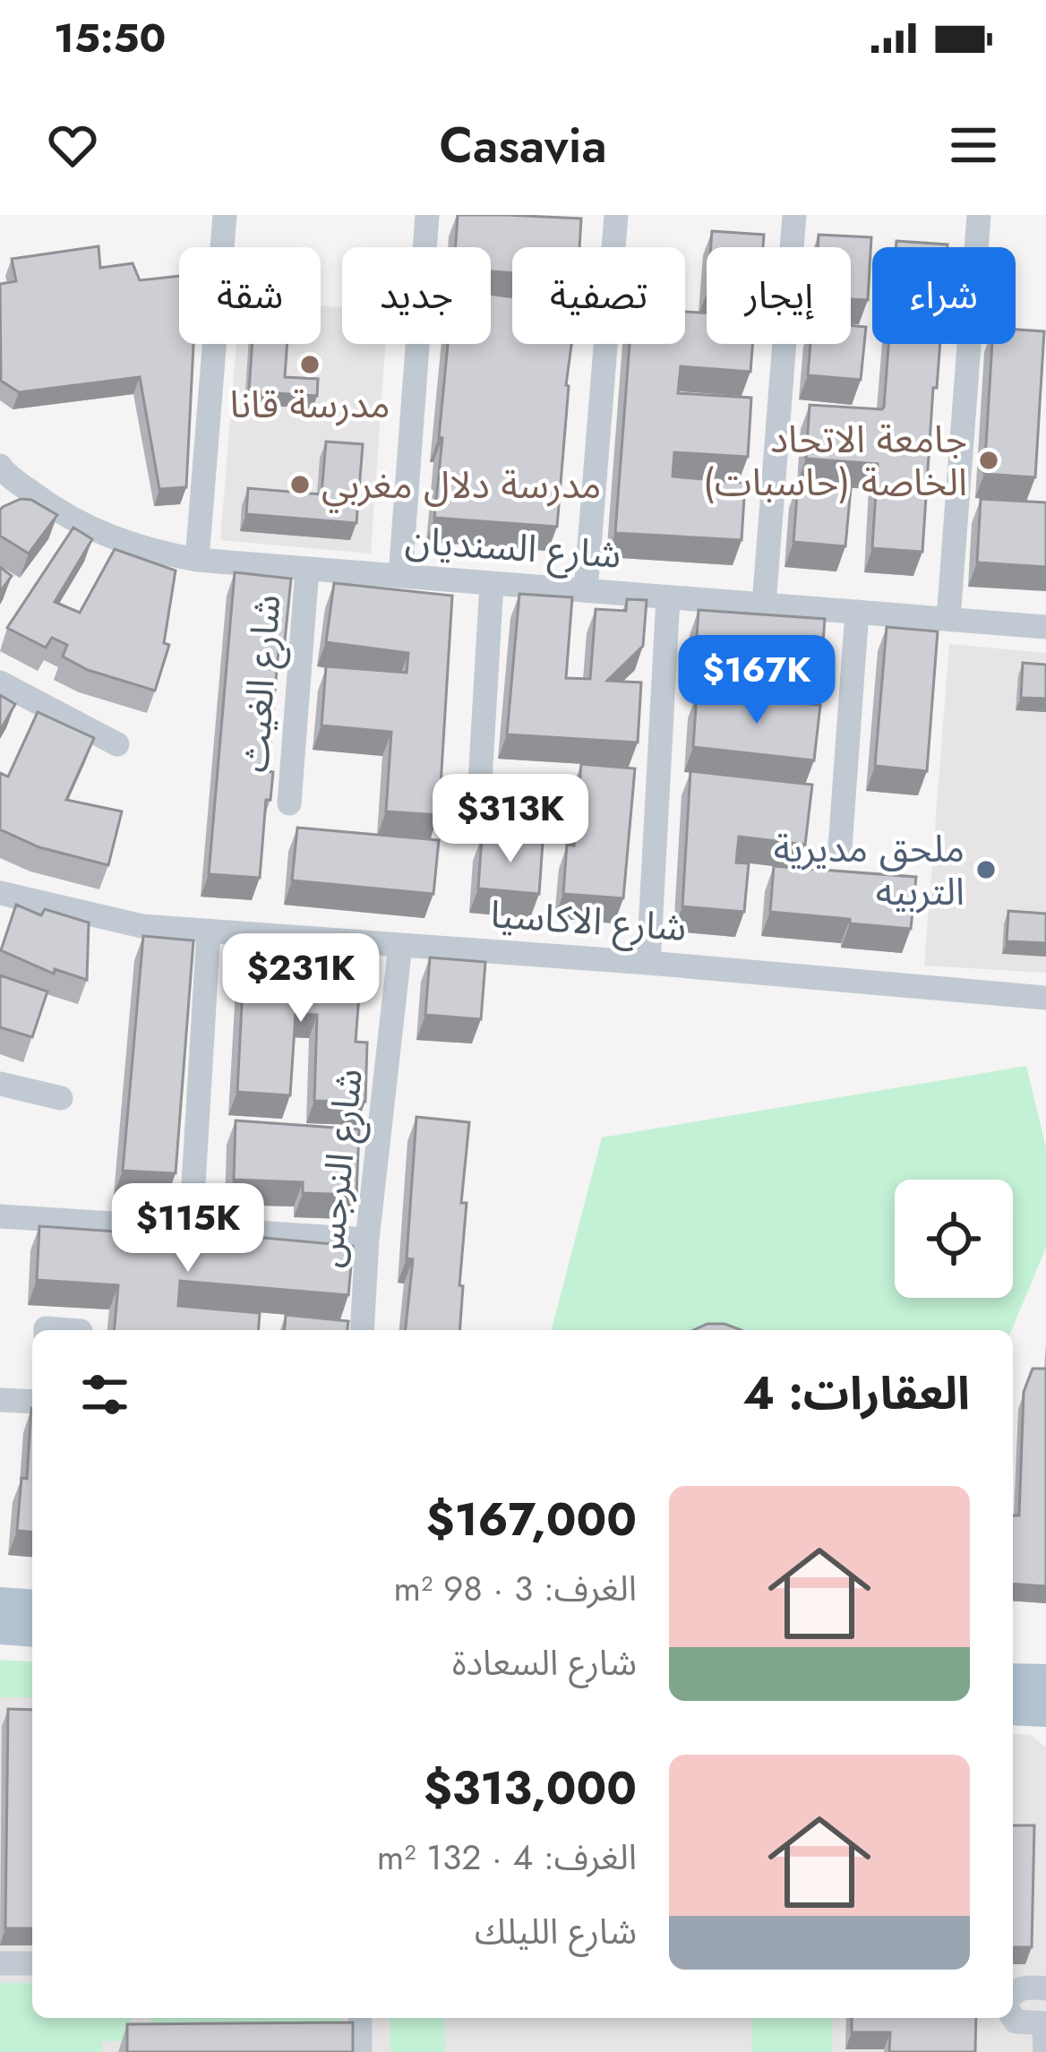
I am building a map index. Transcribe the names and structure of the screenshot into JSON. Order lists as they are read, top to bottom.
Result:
{
  "streets": {
    "street": [
      "شارع السنديان",
      "شارع الغيث",
      "شارع الاكاسيا",
      "شارع النرجس"
    ]
  },
  "crossings": [
    ["شارع السنديان", "شارع الغيث"],
    ["شارع الاكاسيا", "شارع النرجس"]
  ],
  "places": [
    "مدرسة قانا",
    "جامعة الاتحاد الخاصة (حاسبات)",
    "مدرسة دلال مغربي",
    "ملحق مديرية التربيه"
  ],
  "page": {
    "status": "15:50",
    "header": "Casavia",
    "chip": [
      "شراء",
      "إيجار",
      "تصفية",
      "جديد",
      "شقة"
    ],
    "price": [
      "$167K",
      "$313K",
      "$231K",
      "$115K"
    ],
    "heading": "العقارات: 4",
    "list": [
      {
        "name": "$167,000",
        "note": "الغرف: 3 · 98 m² · شارع السعادة"
      },
      {
        "name": "$313,000",
        "note": "الغرف: 4 · 132 m² · شارع الليلك"
      }
    ]
  }
}
